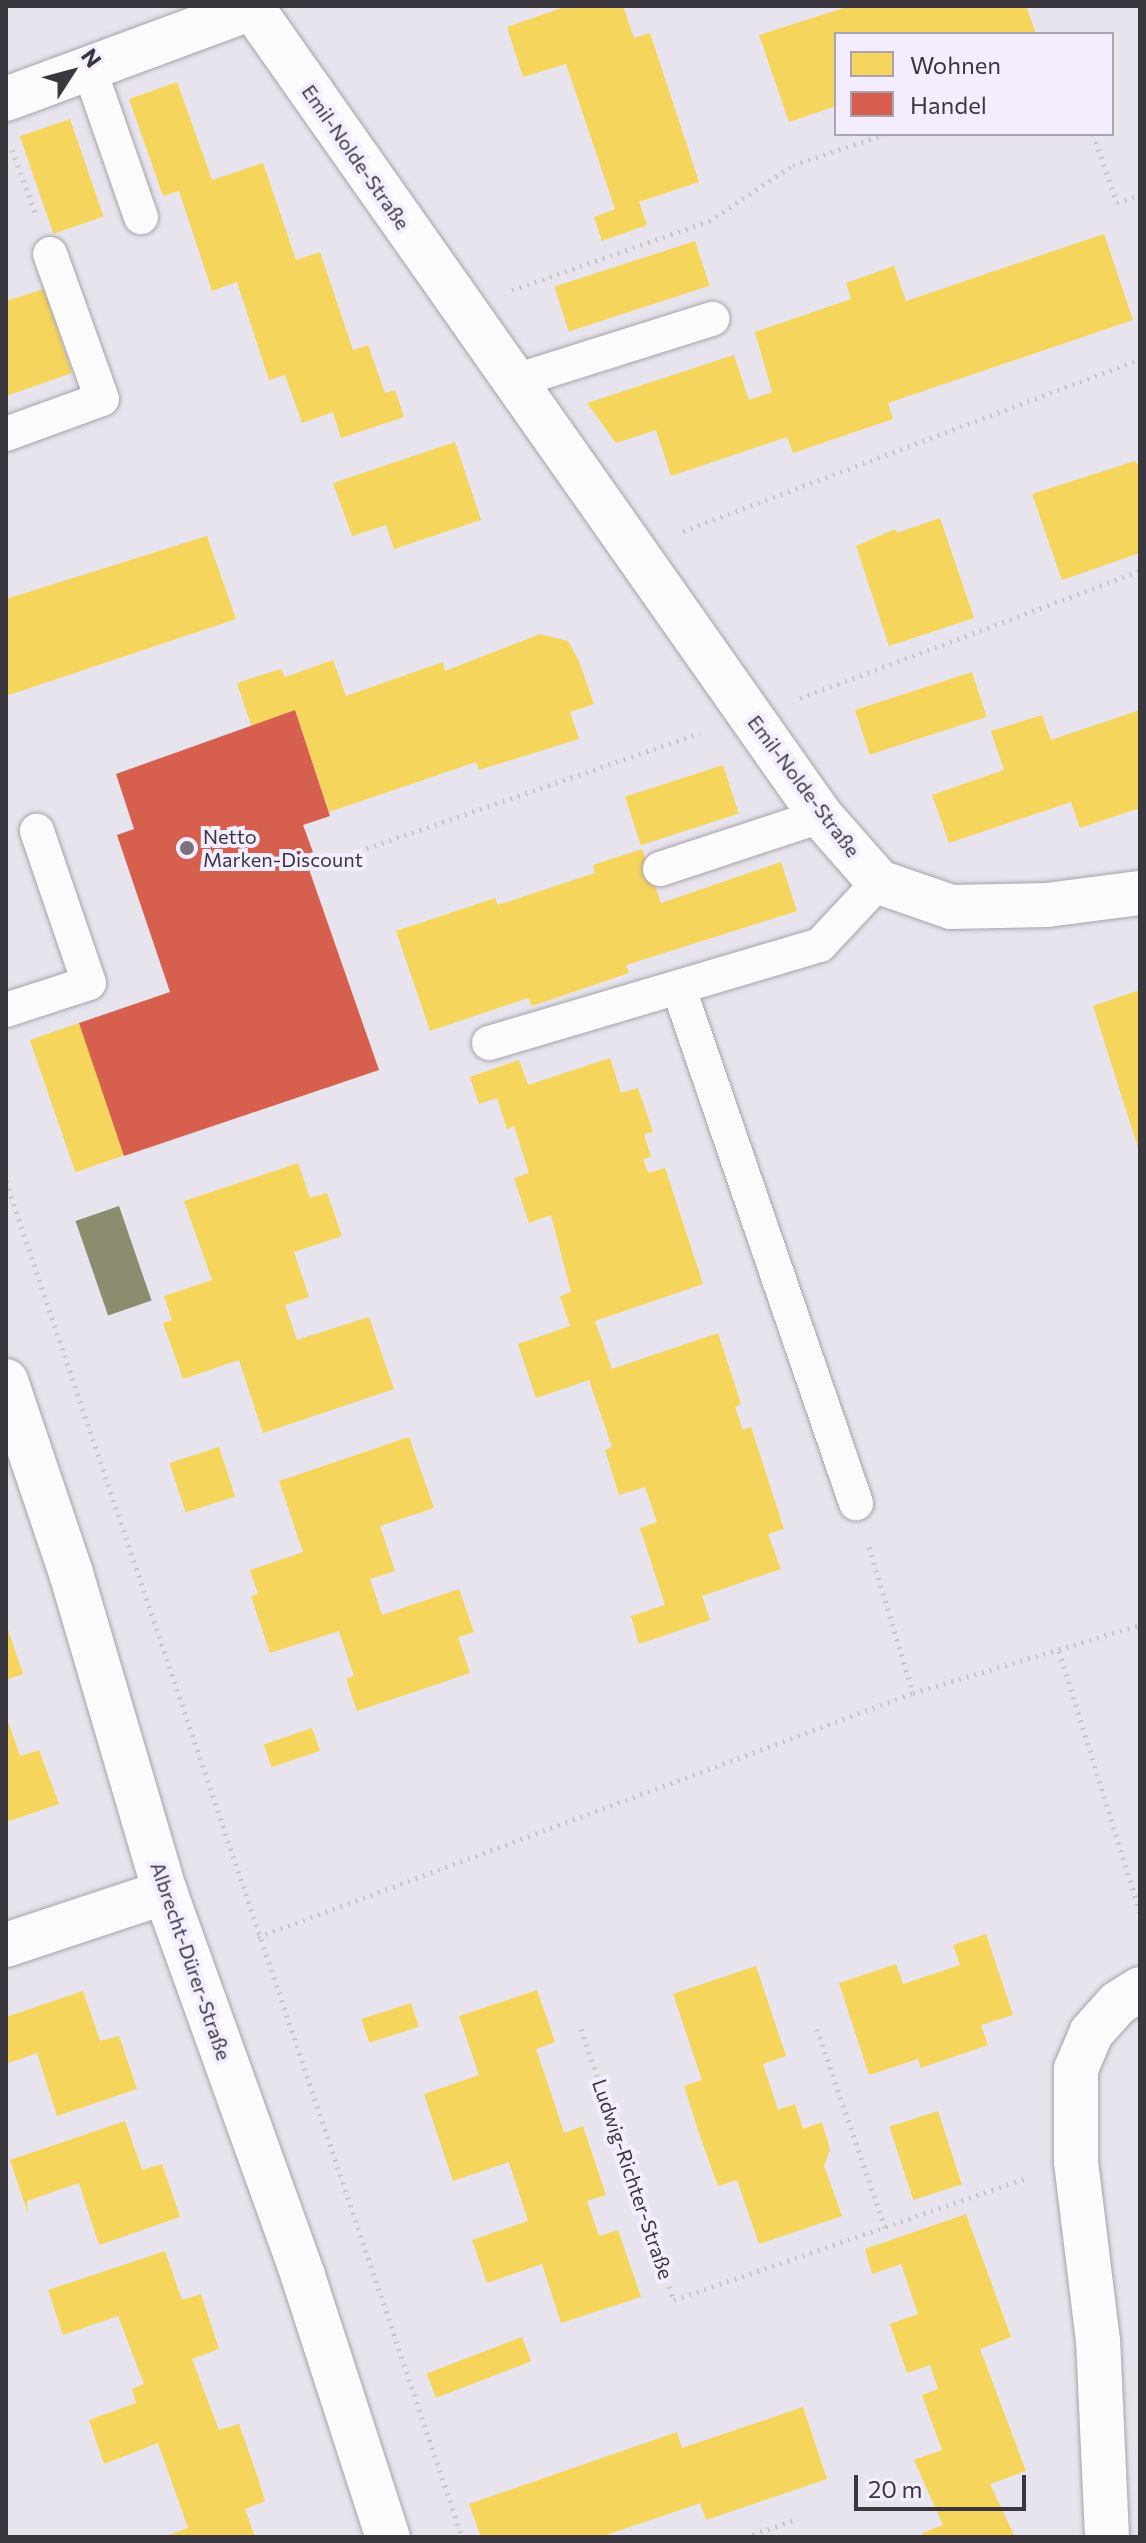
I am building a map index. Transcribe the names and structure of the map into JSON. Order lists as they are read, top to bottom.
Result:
{
  "streets": {
    "street": ["Emil-Nolde-Straße", "Albrecht-Dürer-Straße"],
    "path": ["Ludwig-Richter-Straße"]
  },
  "places": ["Netto Marken-Discount"],
  "legend": ["Wohnen", "Handel"],
  "scale_bar": "20 m",
  "north": "top right"
}
